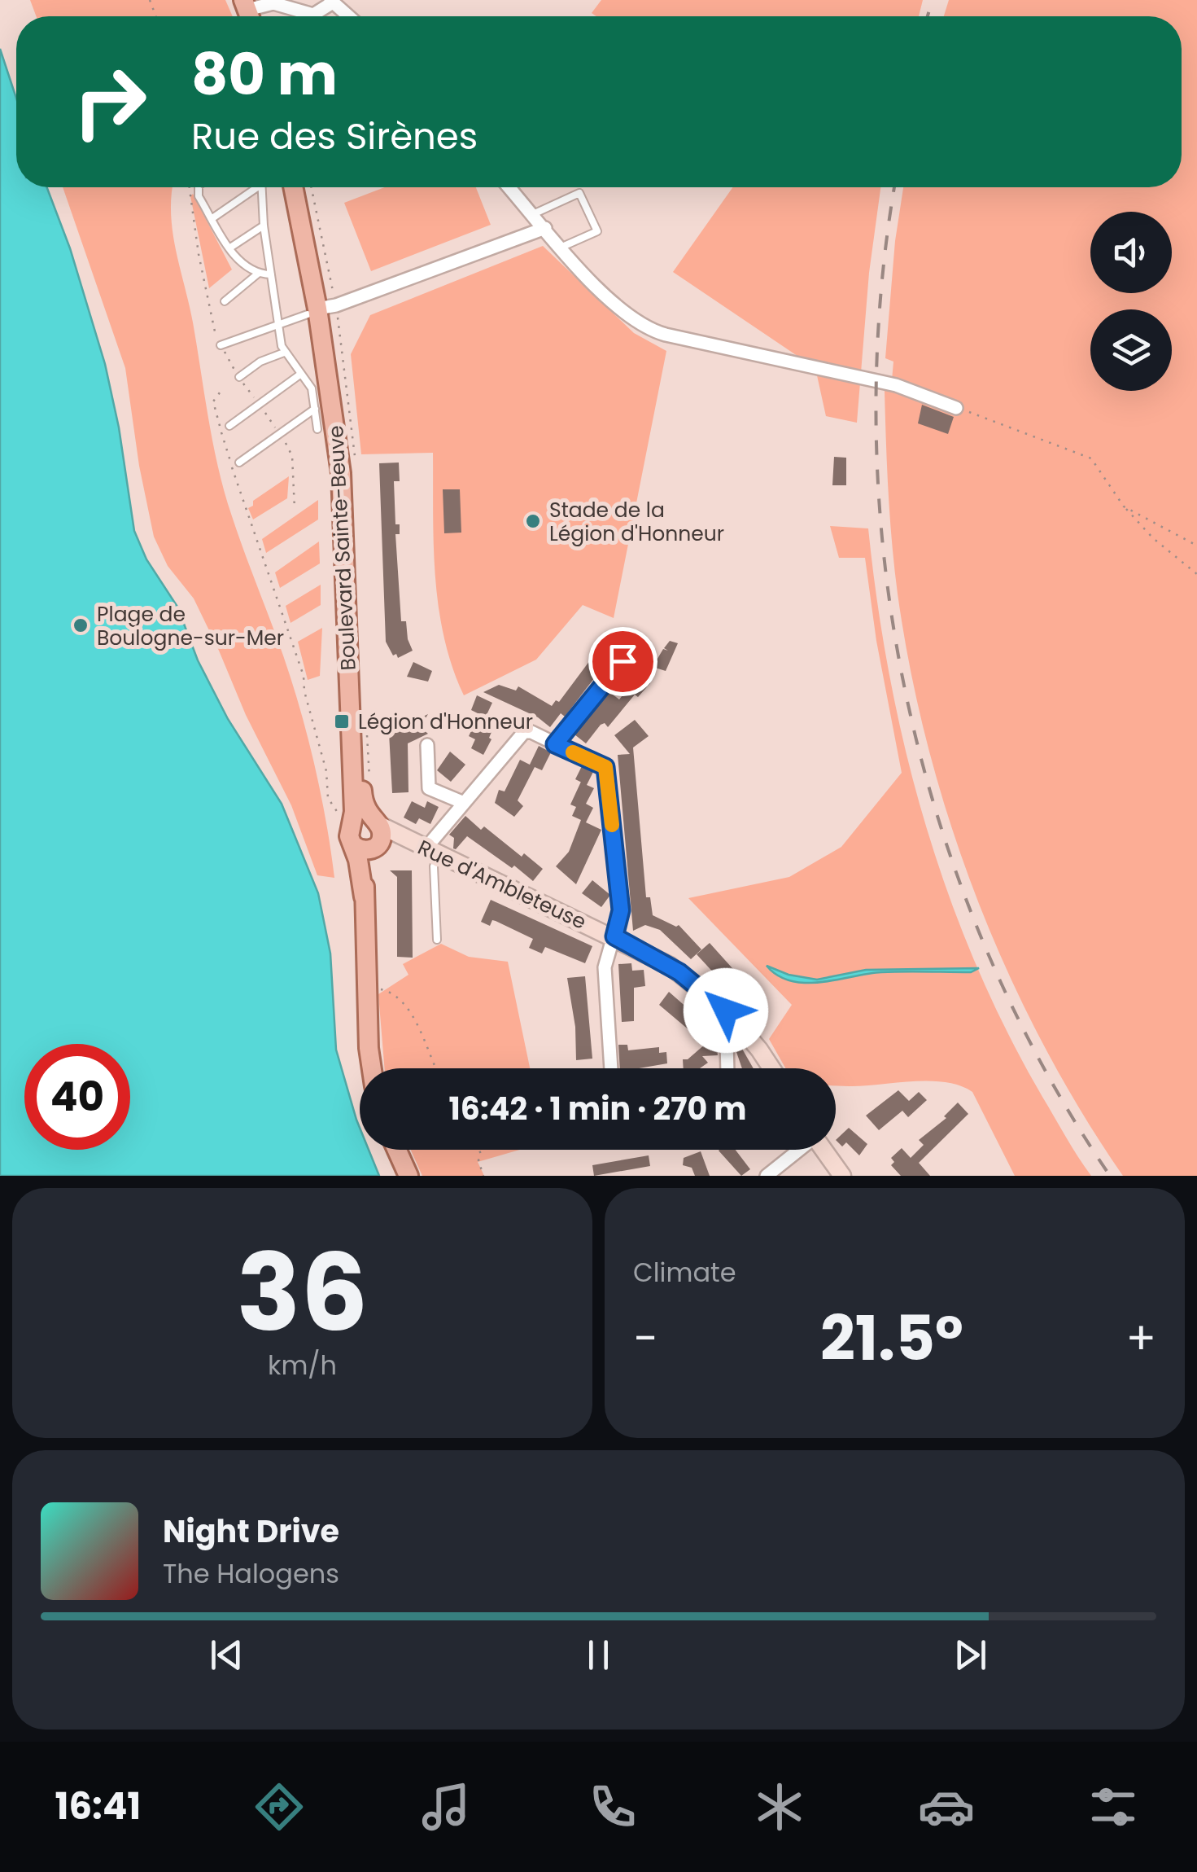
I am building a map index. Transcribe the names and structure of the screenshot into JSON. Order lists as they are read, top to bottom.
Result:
{
  "streets": {
    "main road": ["Boulevard Sainte-Beuve"],
    "street": ["Rue d'Ambleteuse"]
  },
  "crossings": [
    ["Boulevard Sainte-Beuve", "Rue d'Ambleteuse"]
  ],
  "places": {
    "other": ["Stade de la Légion d'Honneur", "Plage de Boulogne-sur-Mer"],
    "transit": ["Légion d'Honneur"]
  },
  "page": {
    "turn": ["80 m", "Rue des Sirènes"],
    "limit": "40",
    "trip": "16:42 · 1 min · 270 m",
    "tile": [
      ["36", "km/h"],
      "Climate"
    ],
    "heat": ["−", "21.5°", "+"],
    "song": ["Night Drive", "The Halogens"],
    "tabs": "16:41"
  }
}
